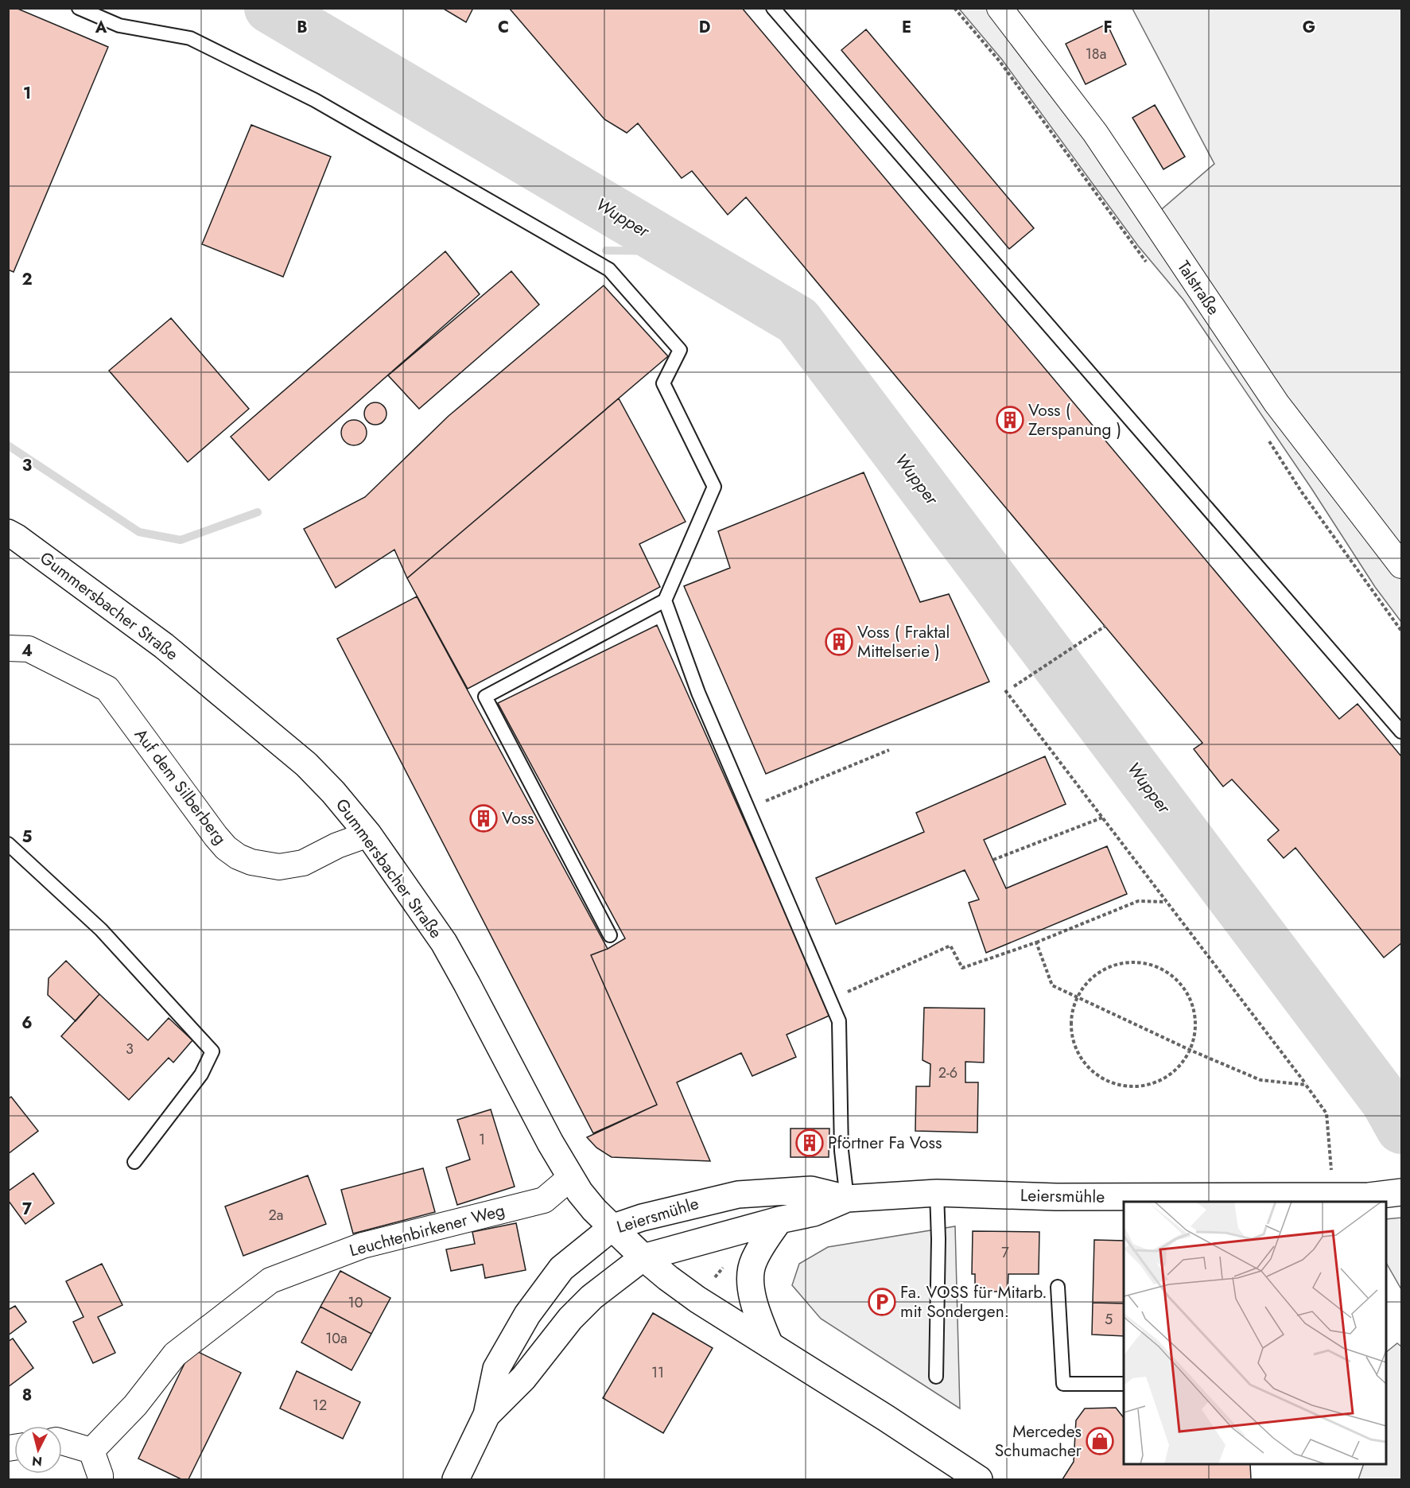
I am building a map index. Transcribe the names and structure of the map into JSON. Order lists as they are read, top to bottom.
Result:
{
  "streets": {
    "main road": ["Gummersbacher Straße", "Leiersmühle"],
    "street": ["Talstraße", "Auf dem Silberberg", "Leuchtenbirkener Weg"]
  },
  "crossings": [
    ["Gummersbacher Straße", "Auf dem Silberberg"],
    ["Gummersbacher Straße", "Leiersmühle"],
    ["Gummersbacher Straße", "Leuchtenbirkener Weg"]
  ],
  "water": ["Wupper"],
  "places": {
    "building": [
      "Voss ( Zerspanung )",
      "Voss ( Fraktal Mittelserie )",
      "Voss",
      "Pförtner Fa Voss"
    ],
    "parking": ["Fa. VOSS für Mitarb. mit Sondergen."],
    "shop": ["Mercedes Schumacher"]
  },
  "house_numbers": [
    "18a",
    "3",
    "2-6",
    "1",
    "2a",
    "7",
    "10",
    "5",
    "10a",
    "11",
    "12"
  ],
  "north": "bottom",
  "grid": {
    "columns": [
      "A",
      "B",
      "C",
      "D",
      "E",
      "F",
      "G"
    ],
    "rows": [
      "1",
      "2",
      "3",
      "4",
      "5",
      "6",
      "7",
      "8"
    ]
  }
}
